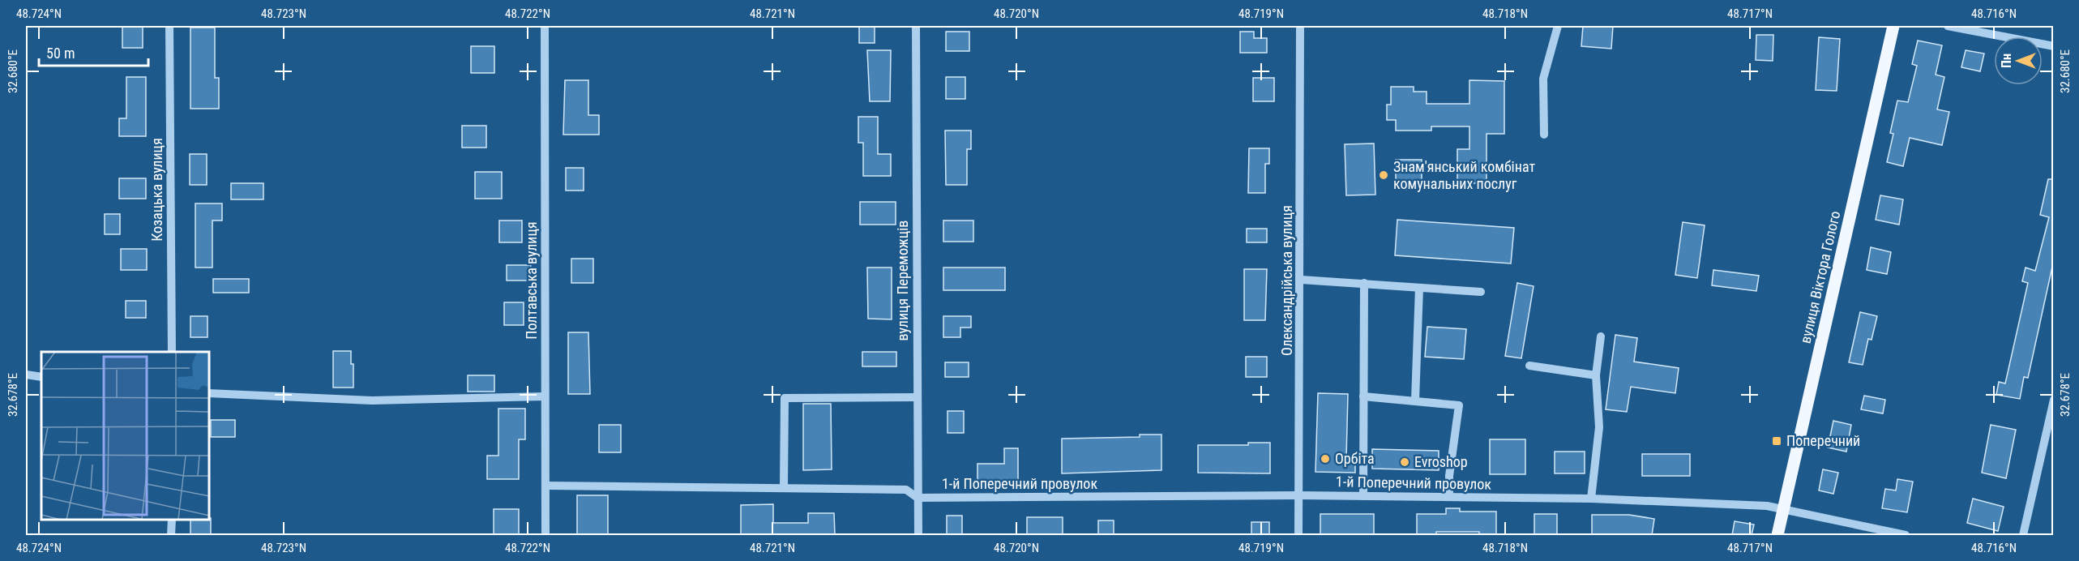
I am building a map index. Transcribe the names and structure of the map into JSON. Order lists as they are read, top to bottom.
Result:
{
  "streets": {
    "main road": ["вулиця Віктора Голого"],
    "street": [
      "Козацька вулиця",
      "Полтавська вулиця",
      "вулиця Переможців",
      "Олександрійська вулиця",
      "1-й Поперечний провулок"
    ]
  },
  "crossings": [
    ["вулиця Віктора Голого", "1-й Поперечний провулок"],
    ["вулиця Переможців", "1-й Поперечний провулок"],
    ["Олександрійська вулиця", "1-й Поперечний провулок"]
  ],
  "places": {
    "other": ["Знам'янський комбінат комунальних послуг", "Орбіта", "Evroshop"],
    "transit": ["Поперечний"]
  },
  "scale_bar": "50 m",
  "north": "left",
  "coordinates": [
    "48.724°N",
    "48.723°N",
    "48.722°N",
    "48.721°N",
    "48.720°N",
    "48.719°N",
    "48.718°N",
    "48.717°N",
    "48.716°N",
    "32.680°E",
    "32.678°E"
  ]
}
